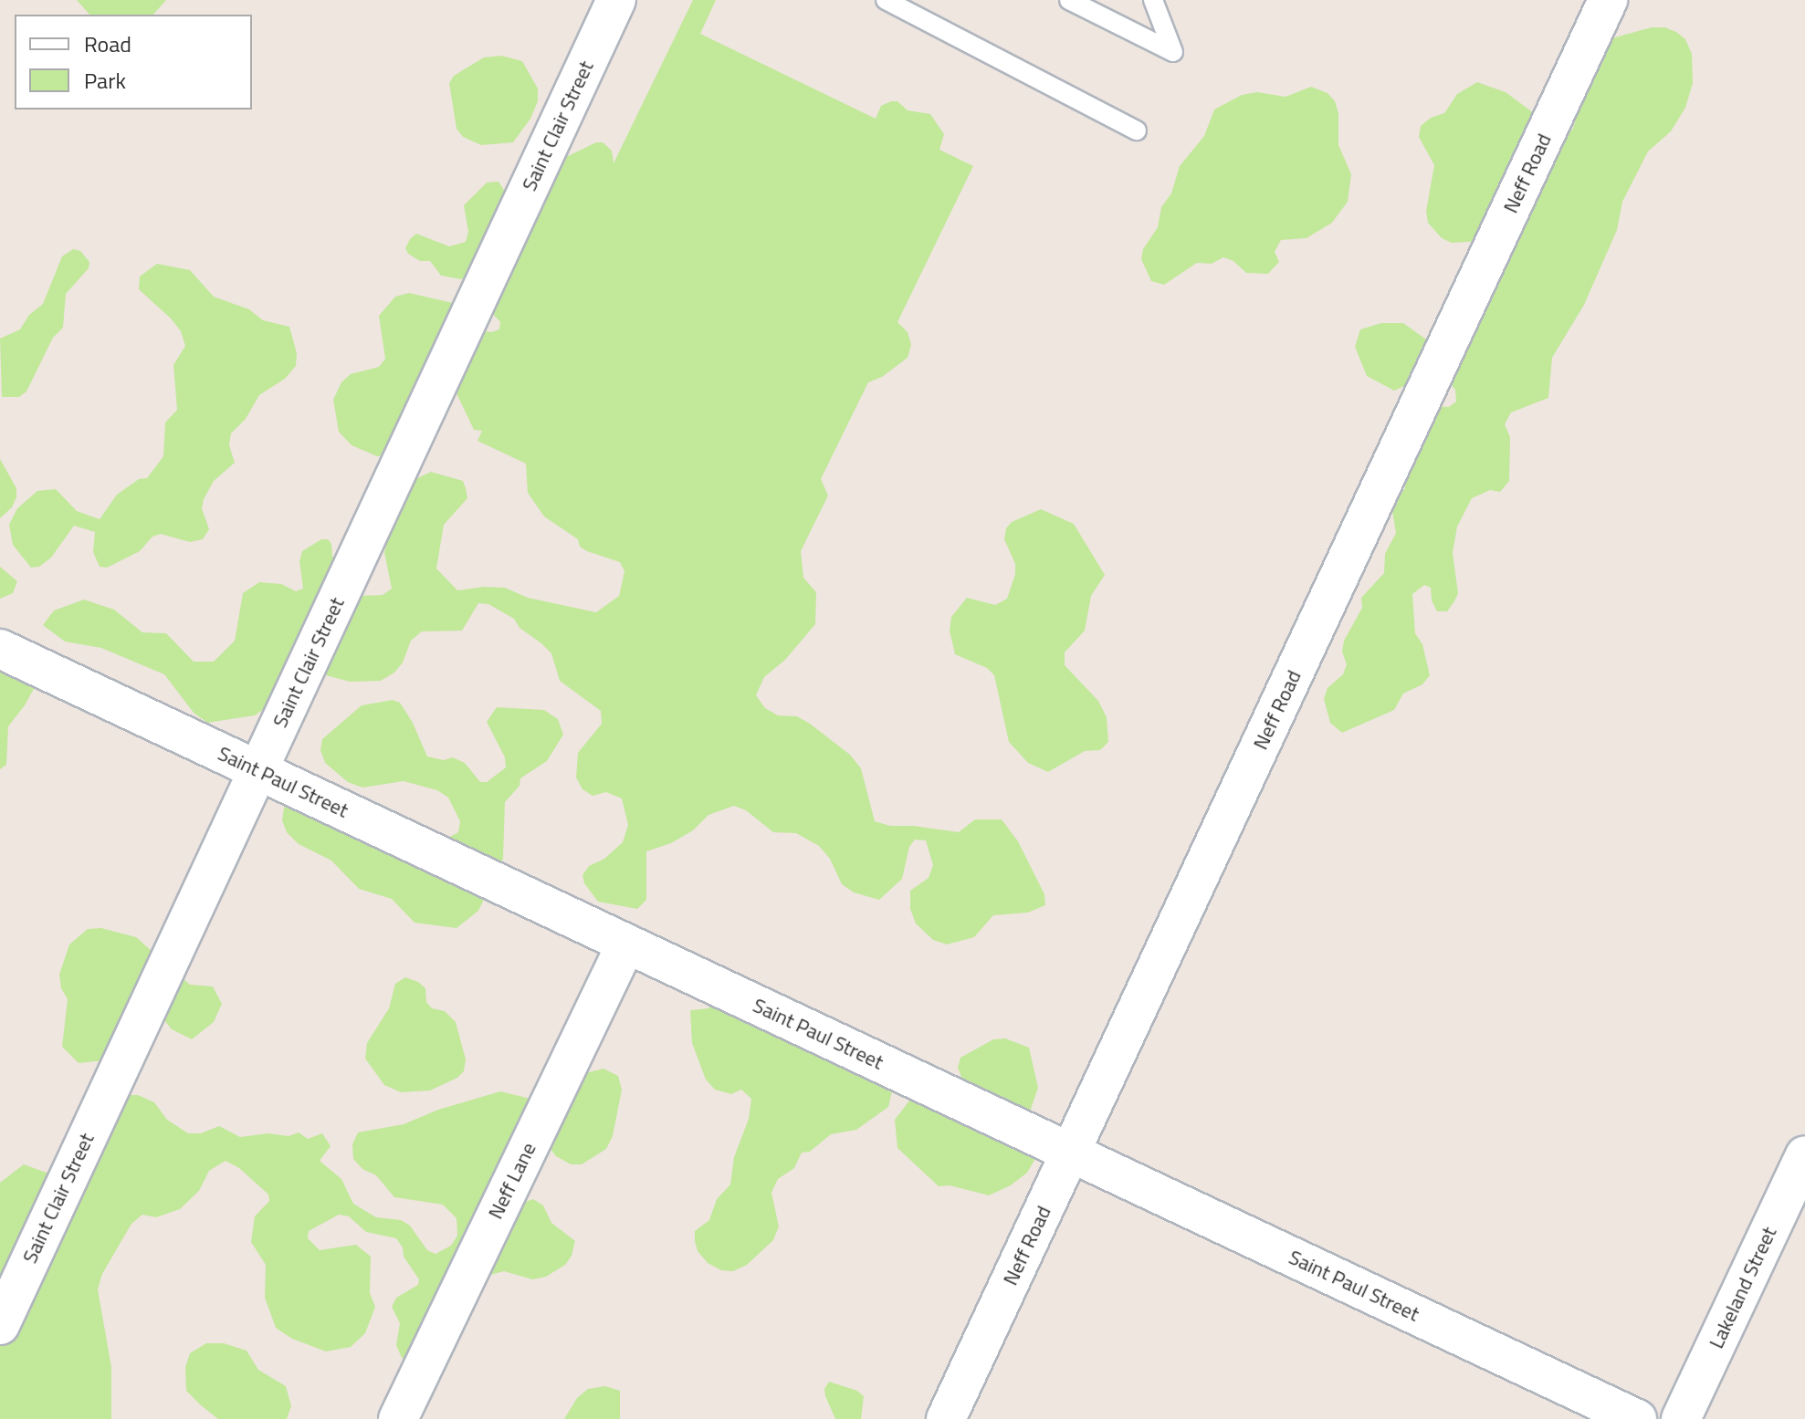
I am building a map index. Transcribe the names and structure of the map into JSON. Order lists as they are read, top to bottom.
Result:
{
  "streets": {
    "street": [
      "Saint Clair Street",
      "Neff Road",
      "Saint Paul Street",
      "Neff Lane",
      "Lakeland Street"
    ]
  },
  "crossings": [
    ["Saint Clair Street", "Saint Paul Street"],
    ["Neff Road", "Saint Paul Street"],
    ["Saint Paul Street", "Neff Lane"]
  ],
  "legend": ["Road", "Park"]
}
